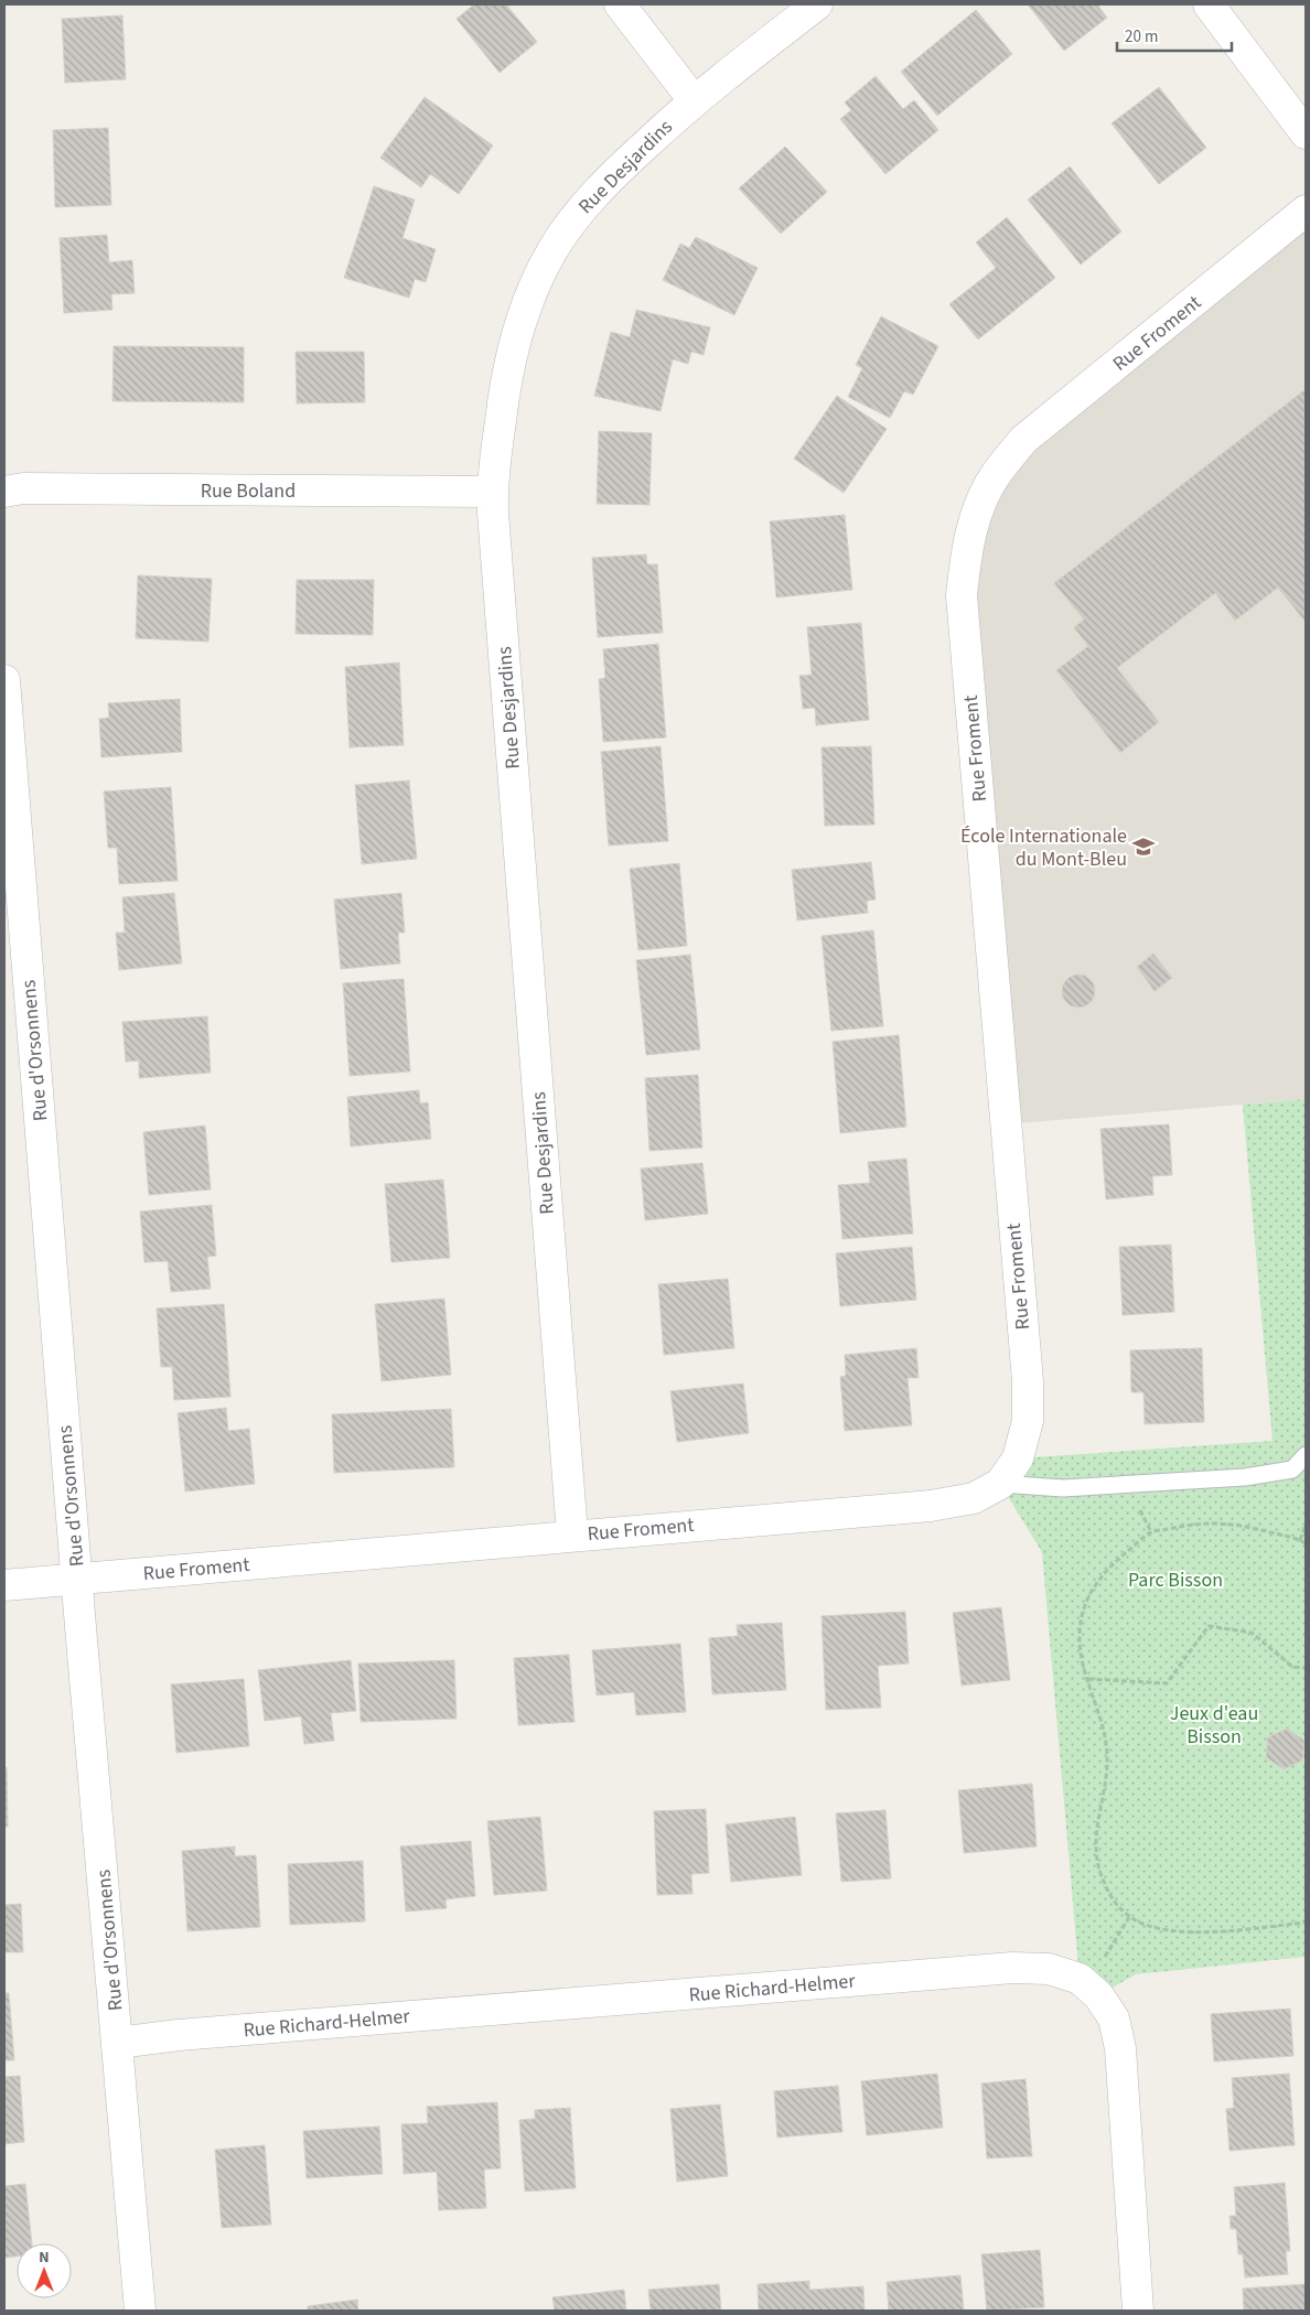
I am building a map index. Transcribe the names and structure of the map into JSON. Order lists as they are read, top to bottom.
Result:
{
  "streets": {
    "street": [
      "Rue Desjardins",
      "Rue Froment",
      "Rue Boland",
      "Rue d'Orsonnens",
      "Rue Richard-Helmer"
    ]
  },
  "crossings": [
    ["Rue Desjardins", "Rue Froment"],
    ["Rue Desjardins", "Rue Boland"],
    ["Rue Froment", "Rue d'Orsonnens"],
    ["Rue d'Orsonnens", "Rue Richard-Helmer"]
  ],
  "parks": ["Parc Bisson", "Jeux d'eau Bisson"],
  "places": {
    "school or university": ["École Internationale du Mont-Bleu"]
  },
  "scale_bar": "20 m",
  "north": "top"
}
